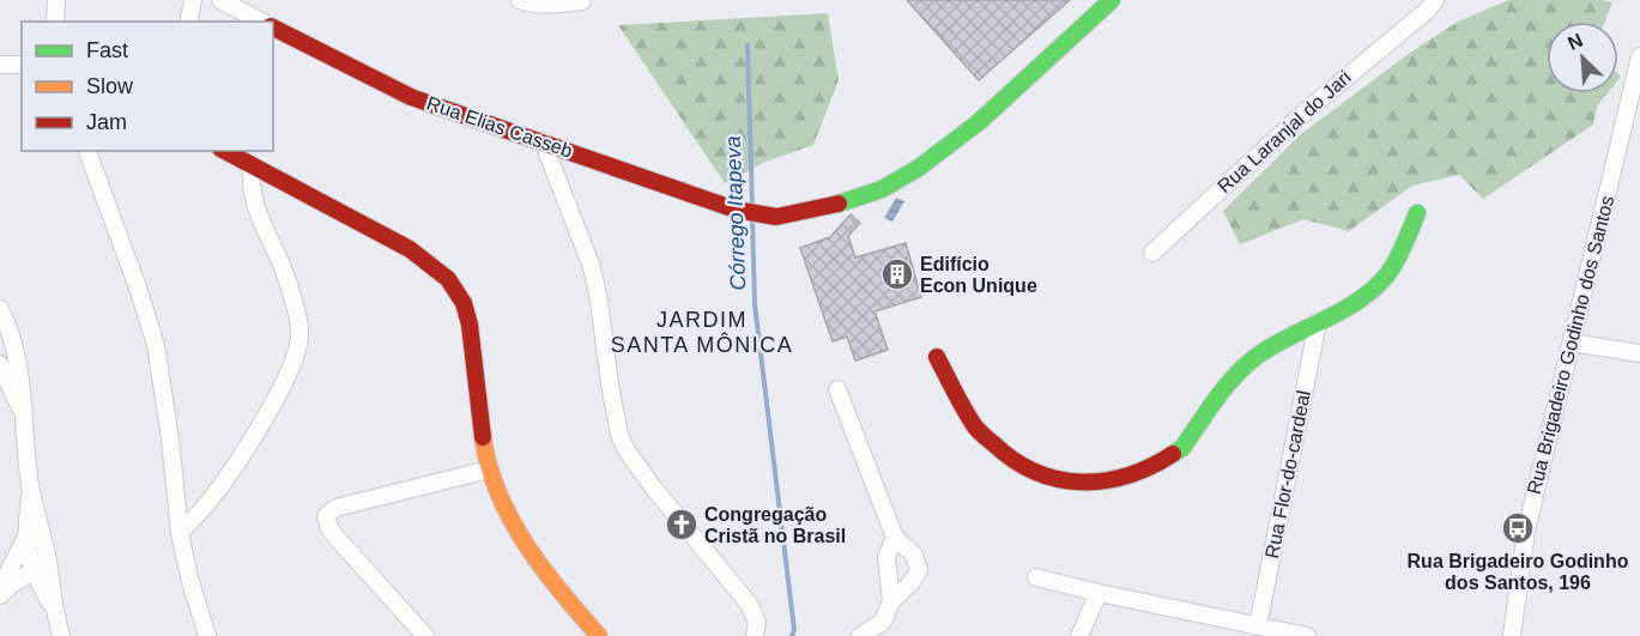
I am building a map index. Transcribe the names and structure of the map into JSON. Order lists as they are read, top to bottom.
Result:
{
  "streets": {
    "street": [
      "Rua Elias Casseb",
      "Rua Laranjal do Jari",
      "Rua Brigadeiro Godinho dos Santos",
      "Rua Flor-do-cardeal"
    ]
  },
  "districts": ["JARDIM SANTA MÔNICA"],
  "water": ["Córrego Itapeva"],
  "places": {
    "building": ["Edifício Econ Unique"],
    "church": ["Congregação Cristã no Brasil"],
    "bus stop": ["Rua Brigadeiro Godinho dos Santos, 196"]
  },
  "legend": ["Fast", "Slow", "Jam"],
  "north": "top left"
}
